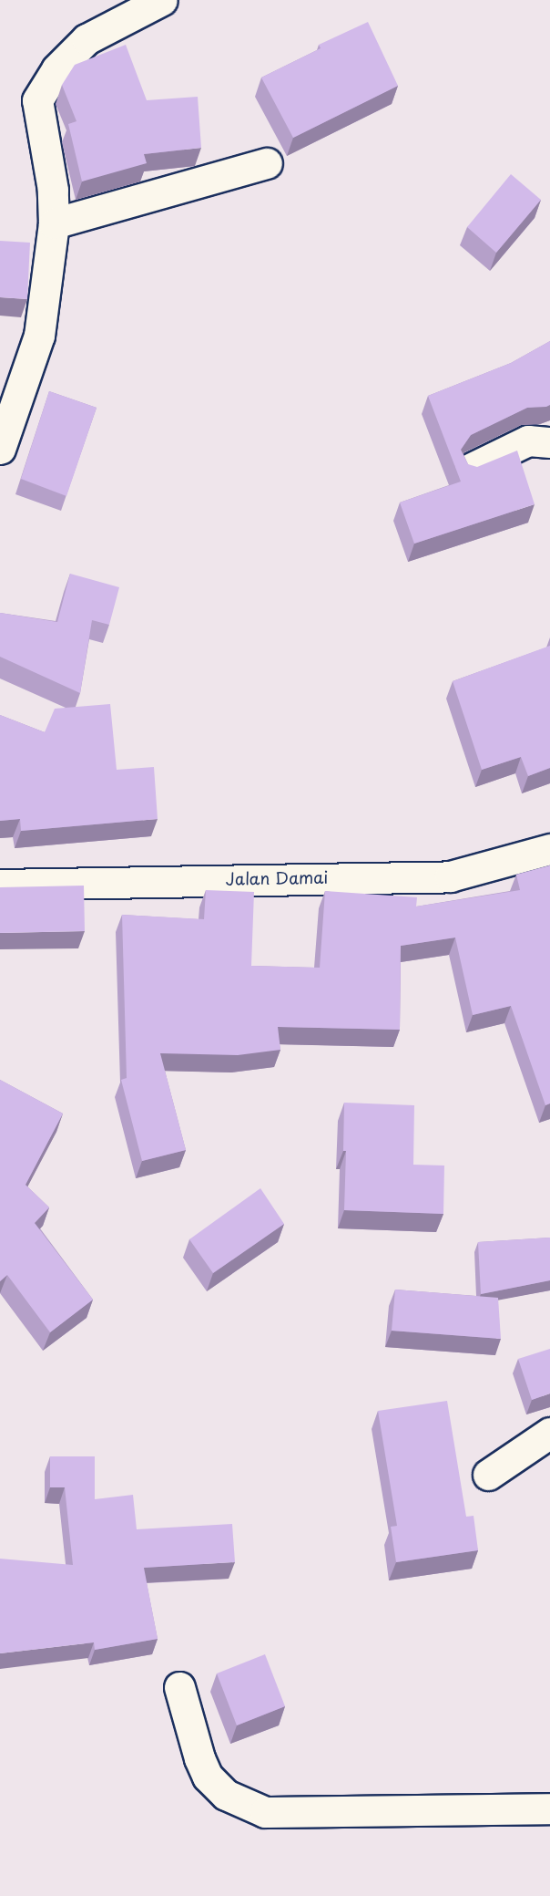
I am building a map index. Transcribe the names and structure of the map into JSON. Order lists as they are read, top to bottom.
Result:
{
  "streets": {
    "street": ["Jalan Damai"]
  }
}
